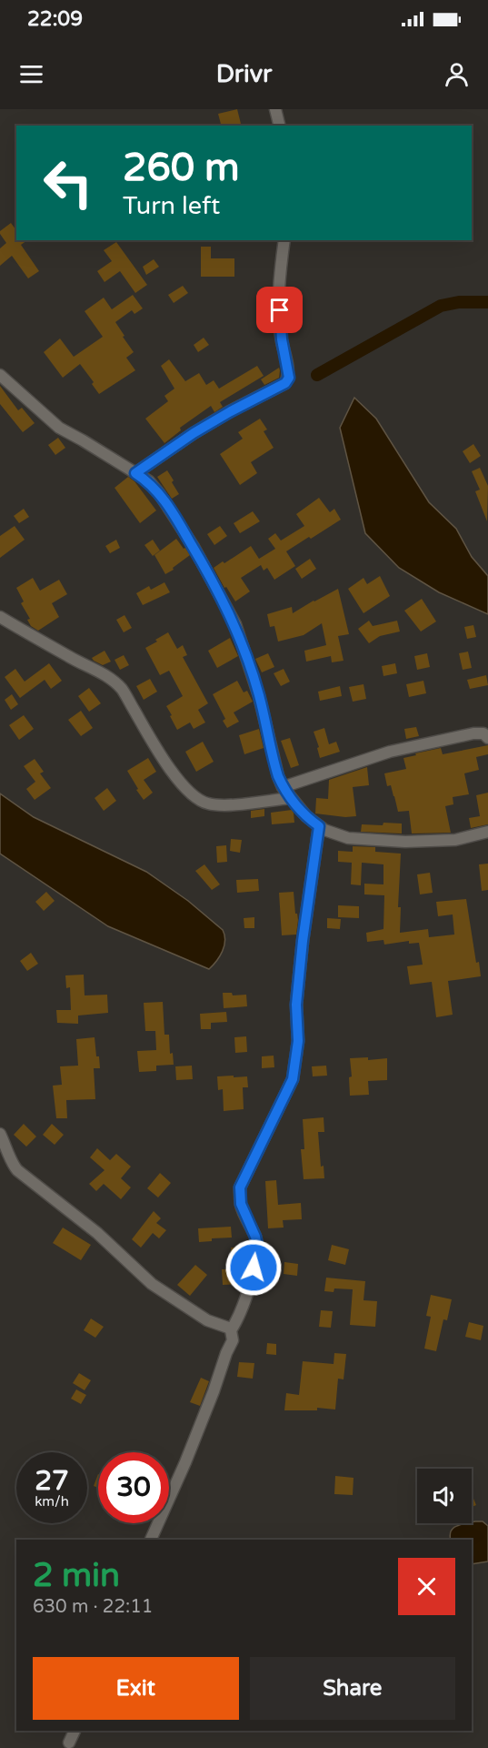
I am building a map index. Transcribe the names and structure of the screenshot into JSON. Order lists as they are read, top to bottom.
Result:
{
  "page": {
    "status": "22:09",
    "header": "Drivr",
    "turn": ["260 m", "Turn left"],
    "speed": "27 km/h",
    "limit": "30",
    "heading": ["2 min", "630 m · 22:11"],
    "buttons": ["Exit", "Share"]
  }
}
